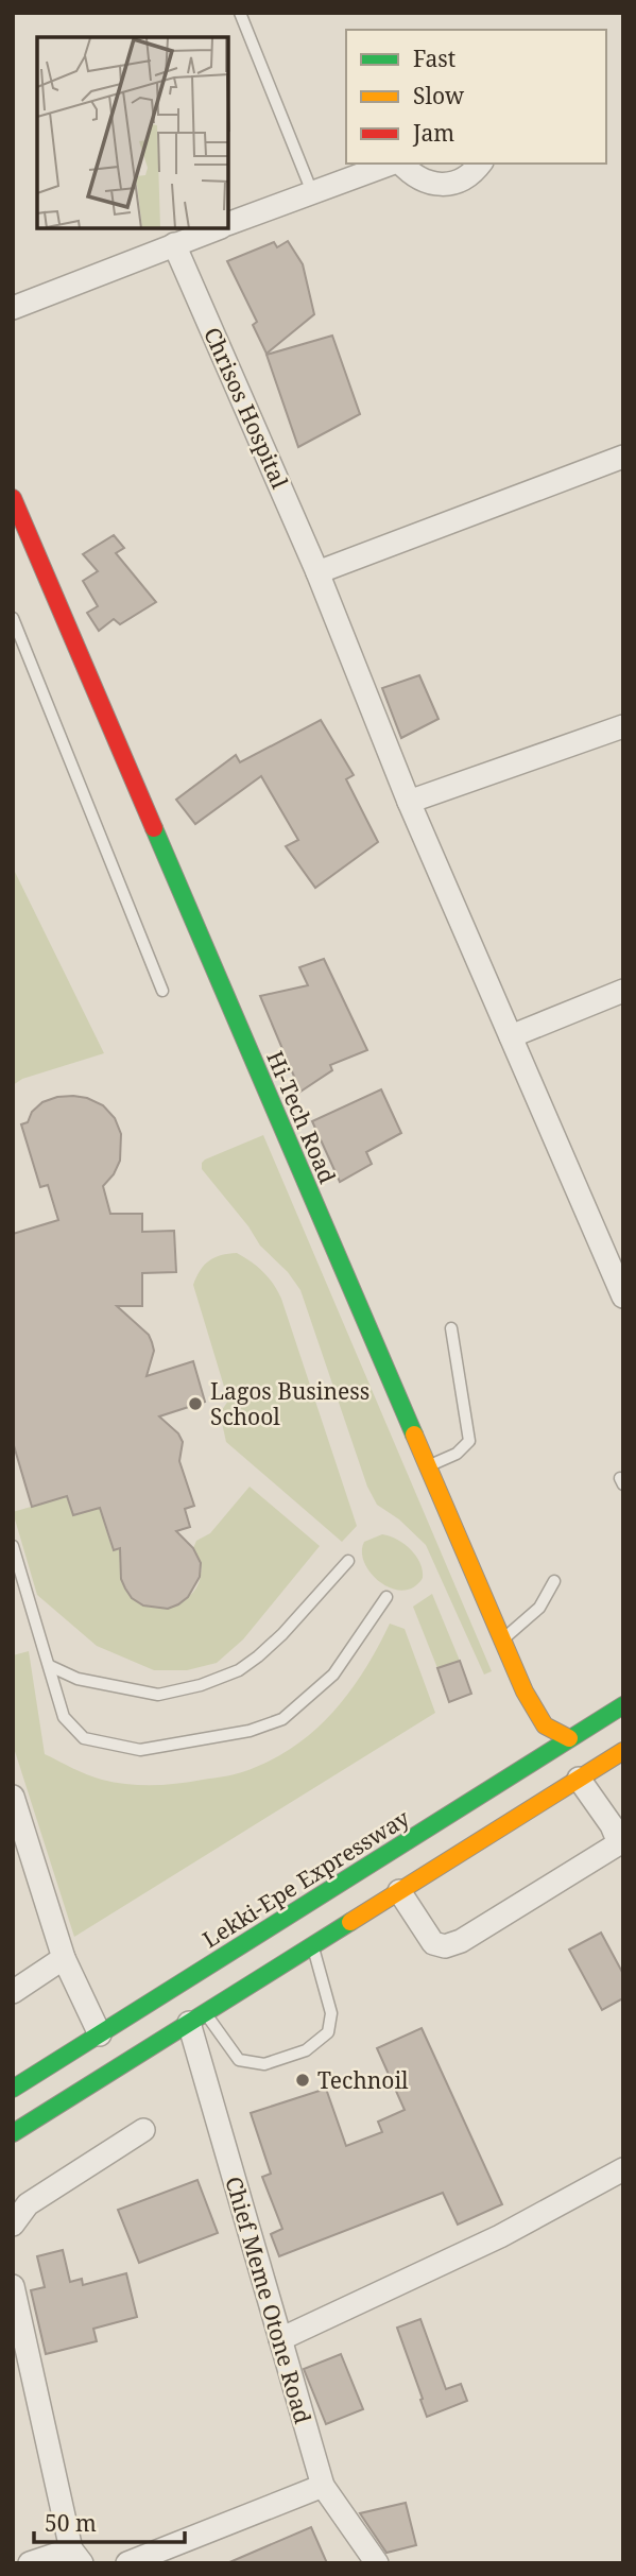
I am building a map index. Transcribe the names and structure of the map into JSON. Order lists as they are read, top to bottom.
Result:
{
  "streets": {
    "main road": ["Hi-Tech Road", "Lekki-Epe Expressway"],
    "street": ["Chrisos Hospital", "Chief Meme Otone Road"]
  },
  "crossings": [
    ["Hi-Tech Road", "Lekki-Epe Expressway"]
  ],
  "places": ["Lagos Business School", "Technoil"],
  "legend": ["Fast", "Slow", "Jam"],
  "scale_bar": "50 m"
}
